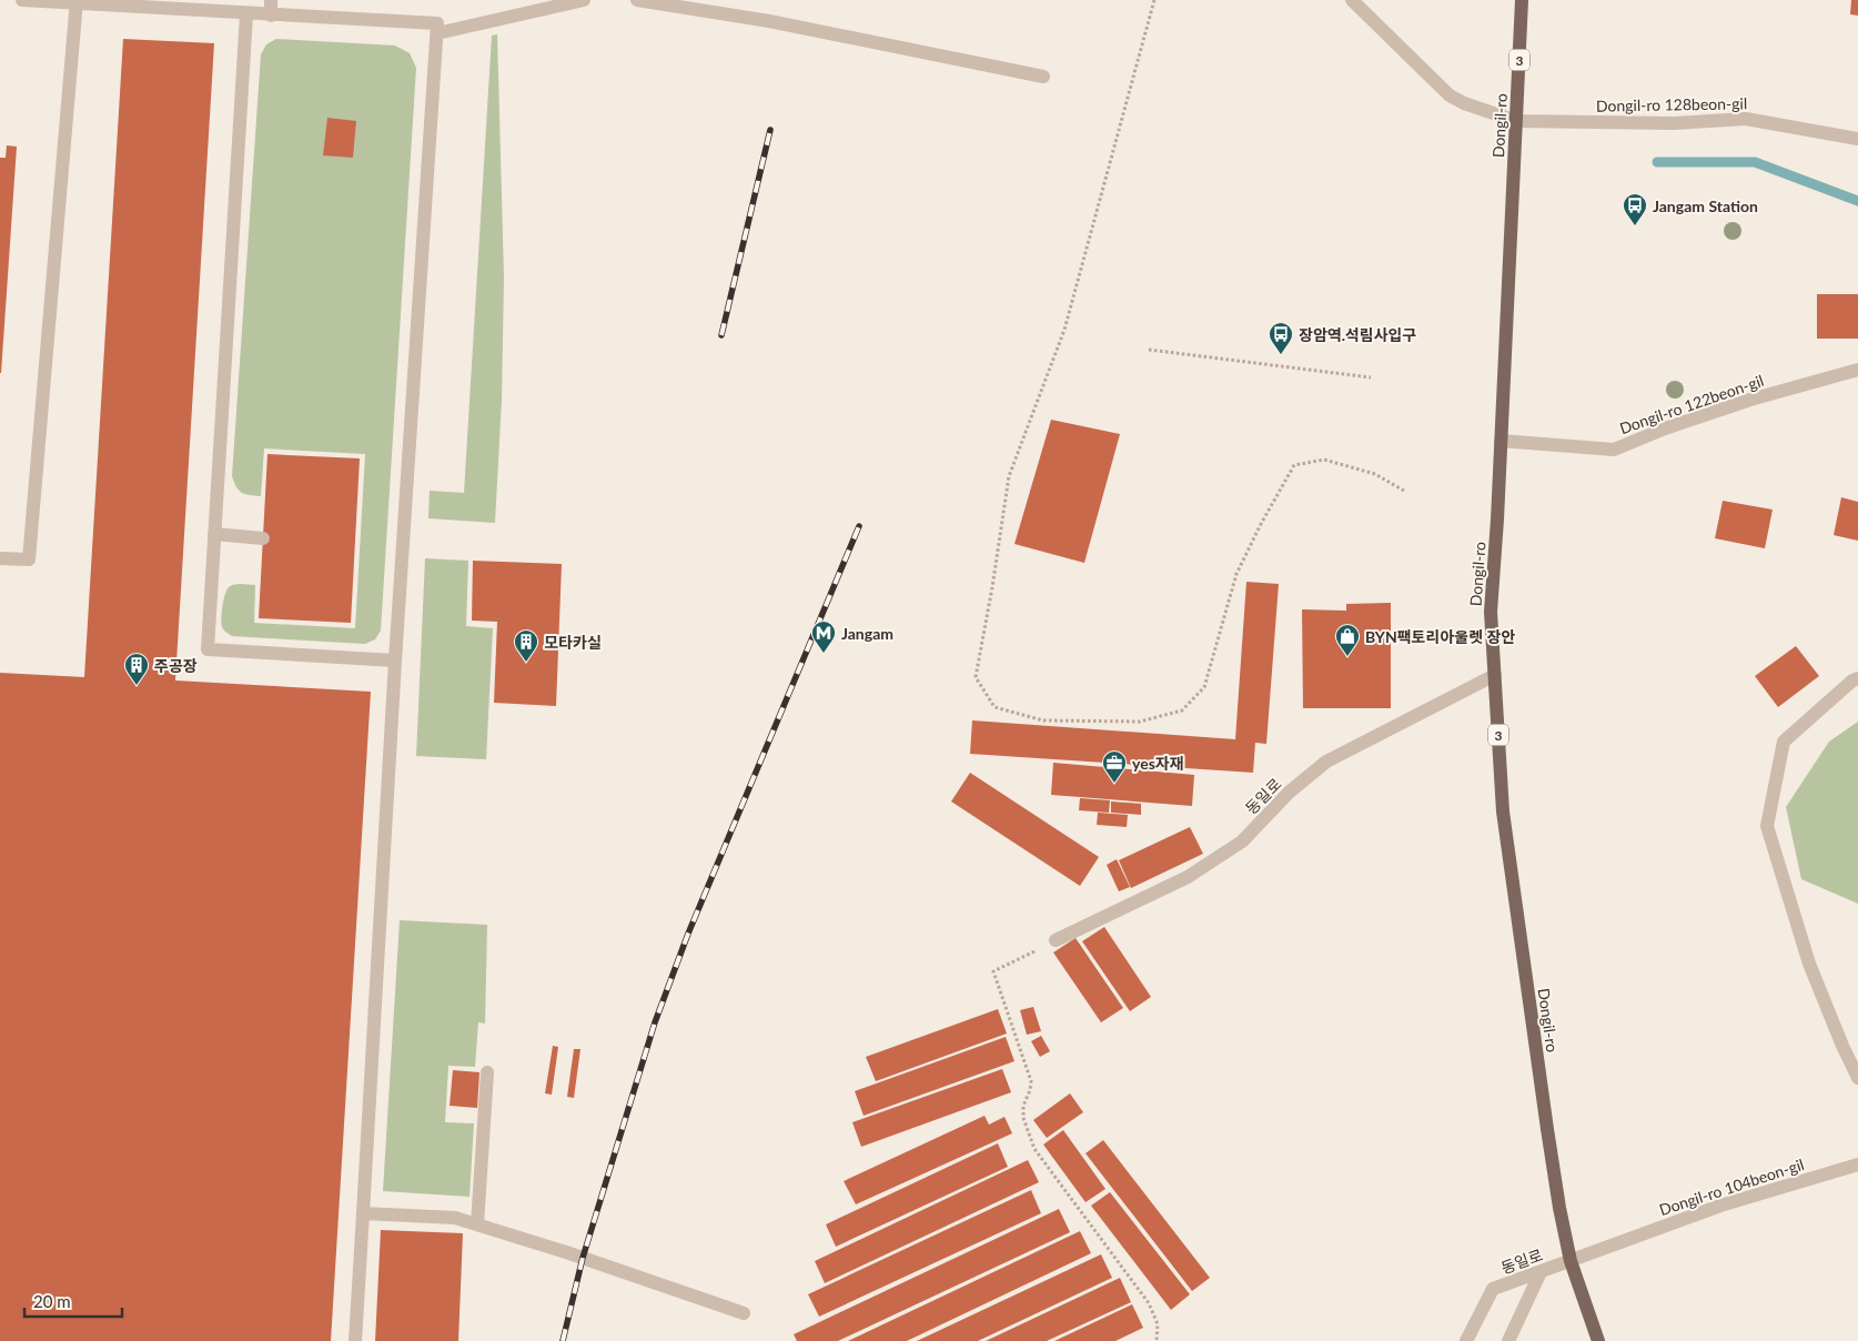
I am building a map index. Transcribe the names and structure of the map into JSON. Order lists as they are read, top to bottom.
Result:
{
  "streets": {
    "main road": ["3", "Dongil-ro"],
    "street": [
      "Dongil-ro 128beon-gil",
      "Dongil-ro 122beon-gil",
      "동일로",
      "Dongil-ro 104beon-gil"
    ]
  },
  "crossings": [
    ["Dongil-ro 128beon-gil", "Dongil-ro"],
    ["Dongil-ro", "Dongil-ro 122beon-gil"],
    ["Dongil-ro", "동일로"],
    ["동일로", "Dongil-ro 104beon-gil"]
  ],
  "places": {
    "bus stop": ["Jangam Station", "장암역.석림사입구"],
    "metro station": ["Jangam"],
    "shop": ["BYN팩토리아울렛 장안"],
    "building": ["모타카실", "주공장"],
    "office": ["yes자재"]
  },
  "scale_bar": "20 m"
}
